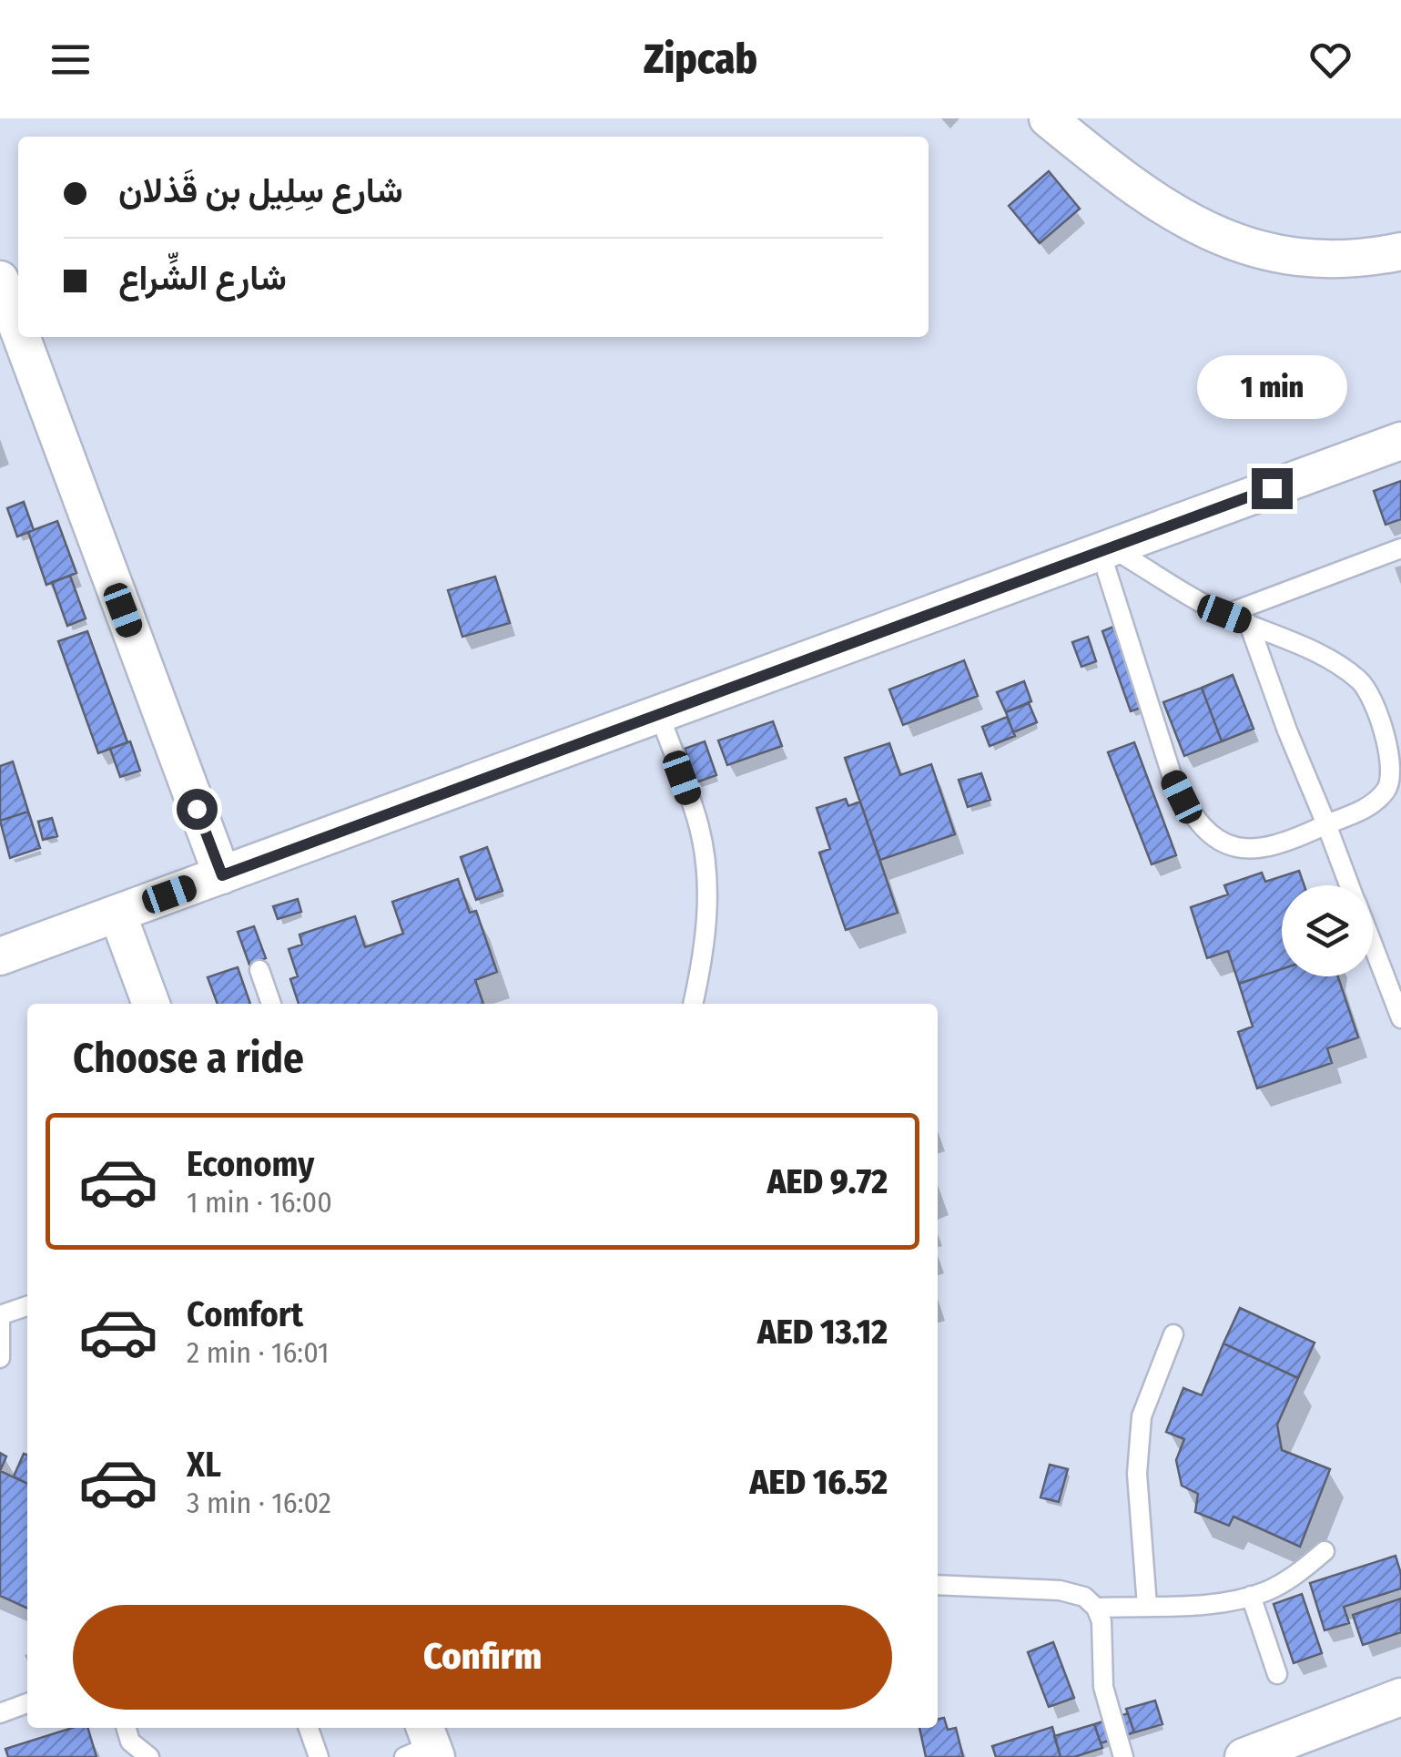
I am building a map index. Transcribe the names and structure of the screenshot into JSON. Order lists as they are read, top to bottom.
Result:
{
  "page": {
    "header": "Zipcab",
    "banner": ["شارع سِلِيل بن قَذلان", "شارع الشِّراع"],
    "bubble": "1 min",
    "heading": "Choose a ride",
    "list": [
      {
        "name": "Economy",
        "note": "1 min · 16:00",
        "value": "AED 9.72"
      },
      {
        "name": "Comfort",
        "note": "2 min · 16:01",
        "value": "AED 13.12"
      },
      {
        "name": "XL",
        "note": "3 min · 16:02",
        "value": "AED 16.52"
      }
    ],
    "buttons": "Confirm"
  }
}
